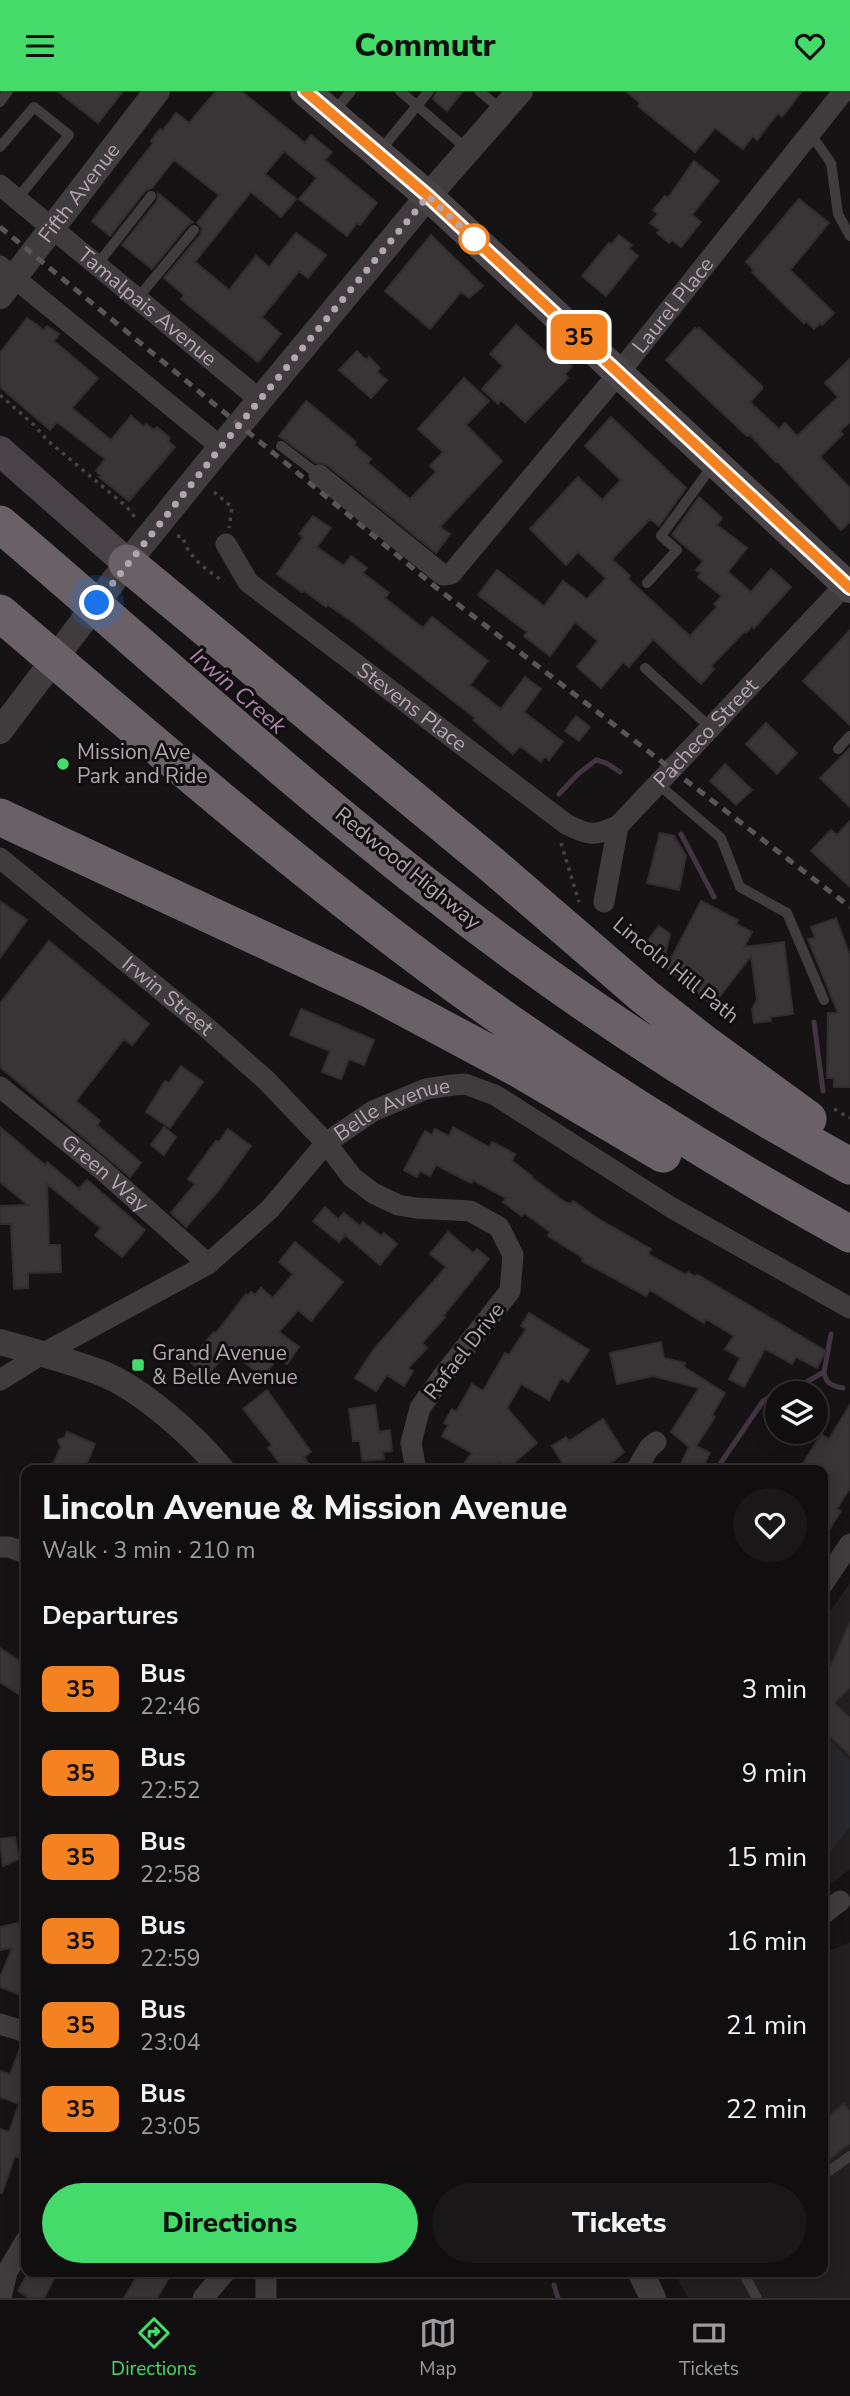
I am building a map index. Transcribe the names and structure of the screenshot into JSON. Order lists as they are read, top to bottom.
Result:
{
  "streets": {
    "highway": ["Redwood Highway"],
    "street": [
      "Fifth Avenue",
      "Laurel Place",
      "Tamalpais Avenue",
      "Stevens Place",
      "Pacheco Street",
      "Irwin Street",
      "Belle Avenue",
      "Green Way",
      "Rafael Drive"
    ]
  },
  "crossings": [
    ["Fifth Avenue", "Tamalpais Avenue"],
    ["Stevens Place", "Pacheco Street"],
    ["Irwin Street", "Belle Avenue"],
    ["Irwin Street", "Rafael Drive"],
    ["Belle Avenue", "Green Way"],
    ["Belle Avenue", "Rafael Drive"]
  ],
  "water": ["Irwin Creek"],
  "places": {
    "other": ["Mission Ave Park and Ride"],
    "transit": ["Grand Avenue & Belle Avenue"]
  },
  "lines": ["bus line 35"],
  "page": {
    "header": "Commutr",
    "on_map": "35",
    "heading": [
      ["Lincoln Avenue & Mission Avenue", "Walk · 3 min · 210 m"],
      "Departures"
    ],
    "list": [
      {
        "mark": "35",
        "name": "Bus",
        "note": "22:46",
        "value": "3 min"
      },
      {
        "mark": "35",
        "name": "Bus",
        "note": "22:52",
        "value": "9 min"
      },
      {
        "mark": "35",
        "name": "Bus",
        "note": "22:58",
        "value": "15 min"
      },
      {
        "mark": "35",
        "name": "Bus",
        "note": "22:59",
        "value": "16 min"
      },
      {
        "mark": "35",
        "name": "Bus",
        "note": "23:04",
        "value": "21 min"
      },
      {
        "mark": "35",
        "name": "Bus",
        "note": "23:05",
        "value": "22 min"
      }
    ],
    "buttons": ["Directions", "Tickets"],
    "tabs": ["Directions", "Map", "Tickets"]
  }
}
